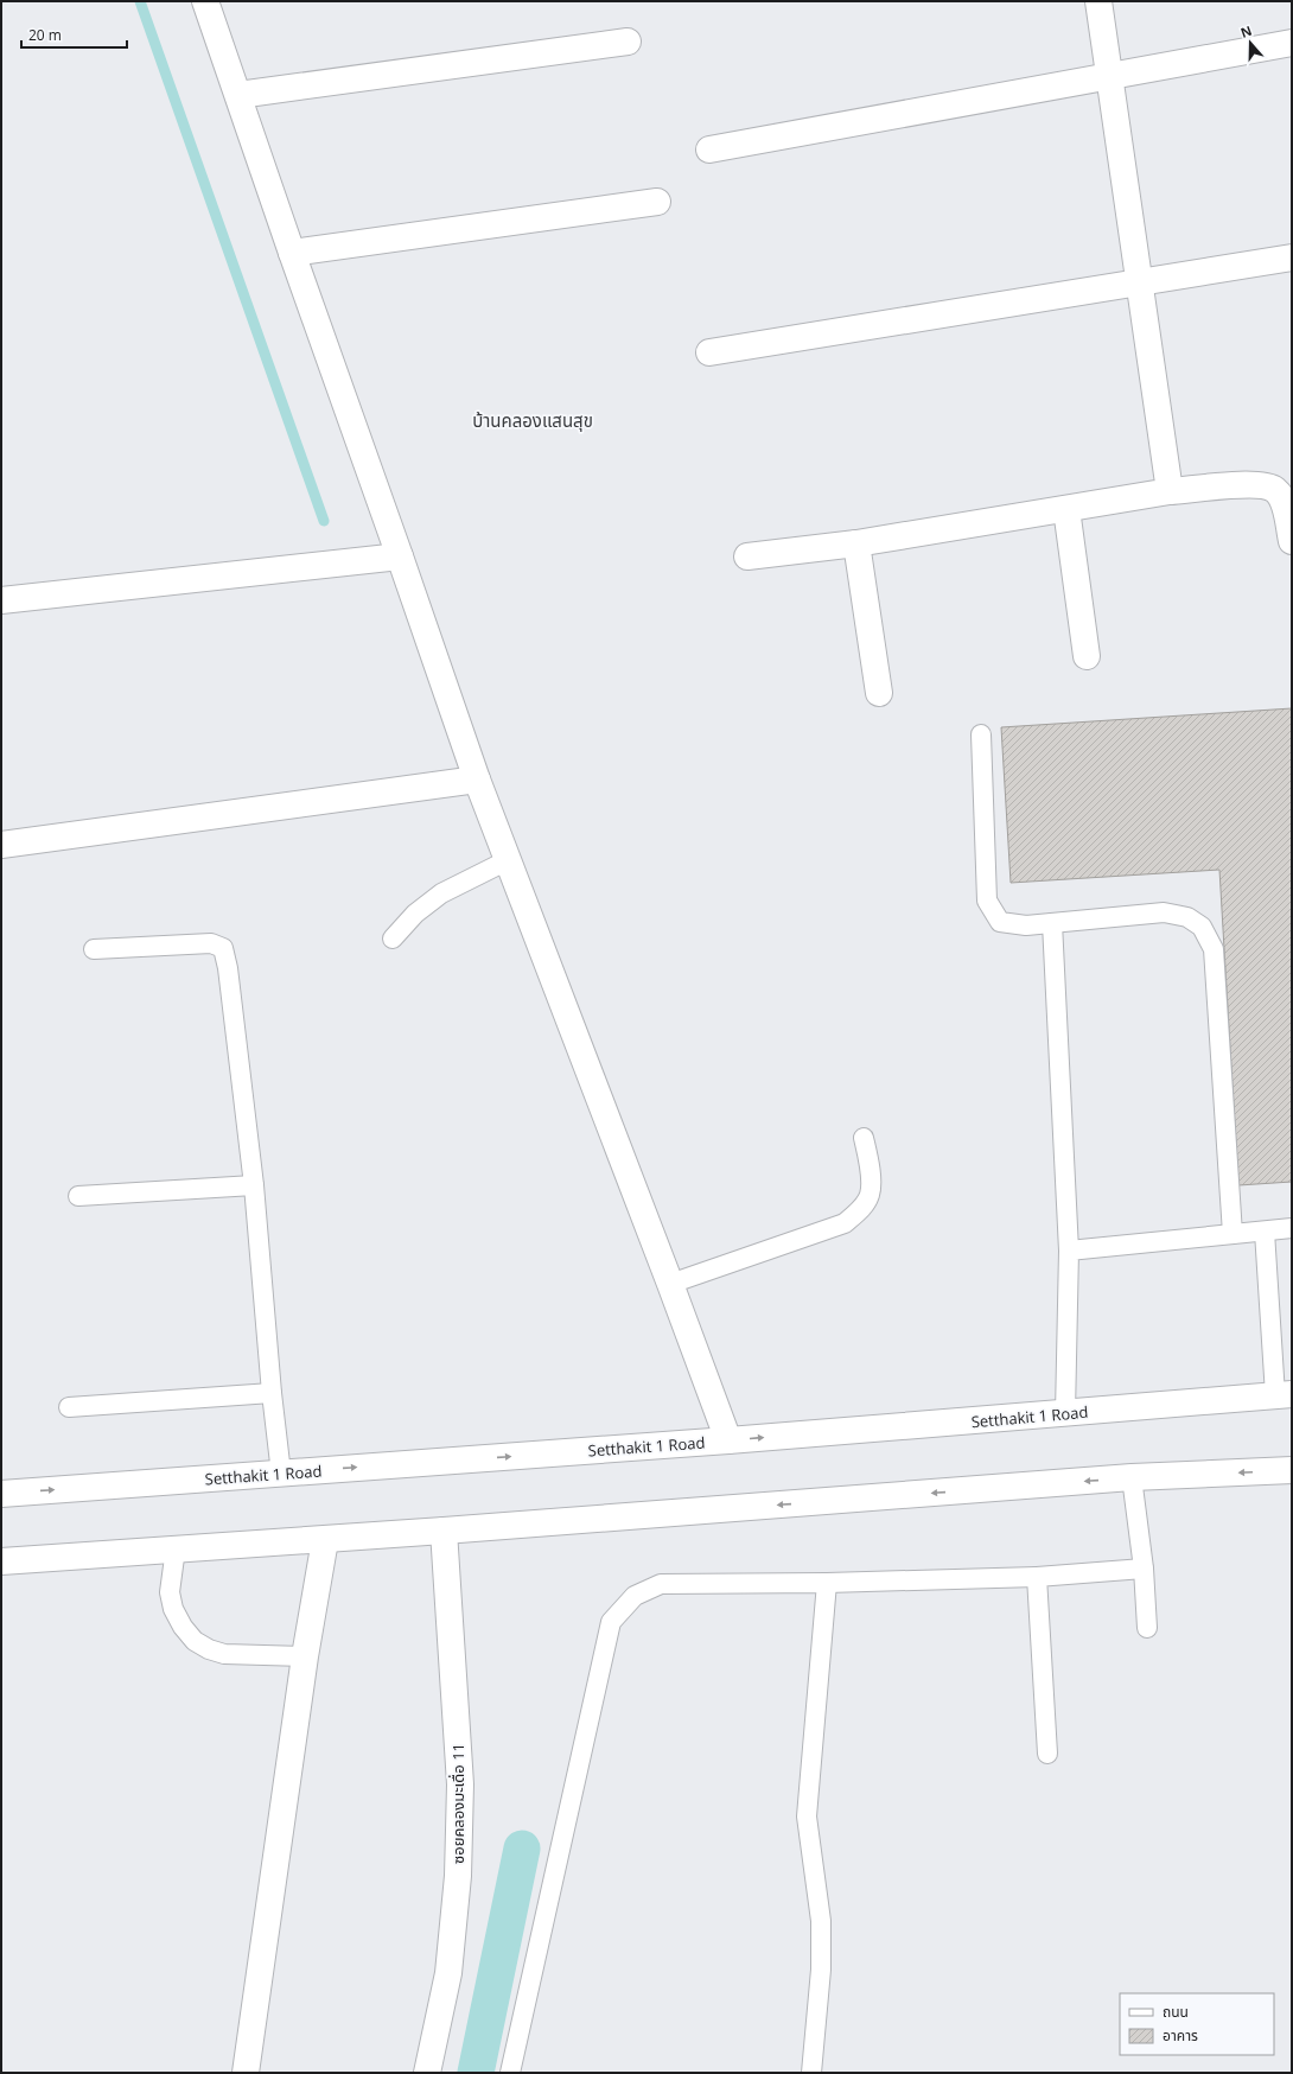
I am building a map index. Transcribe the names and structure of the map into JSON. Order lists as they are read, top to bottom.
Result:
{
  "streets": {
    "street": ["Setthakit 1 Road", "ซอยคลองมะเดื่อ 11"]
  },
  "districts": ["บ้านคลองแสนสุข"],
  "legend": ["ถนน", "อาคาร"],
  "scale_bar": "20 m",
  "north": "top"
}
